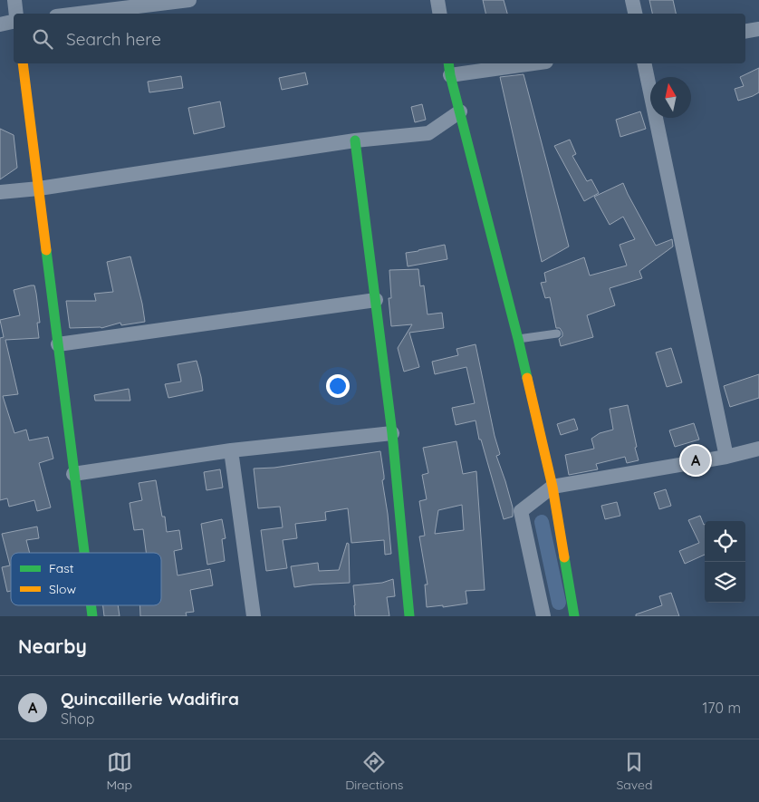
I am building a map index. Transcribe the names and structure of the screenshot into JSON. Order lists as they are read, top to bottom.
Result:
{
  "legend": ["Fast", "Slow"],
  "north": "top",
  "page": {
    "search": "Search here",
    "pins": "A",
    "heading": "Nearby",
    "list": [
      {
        "mark": "A",
        "name": "Quincaillerie Wadifira",
        "note": "Shop",
        "value": "170 m"
      }
    ],
    "nav": ["Map", "Directions", "Saved"]
  }
}
